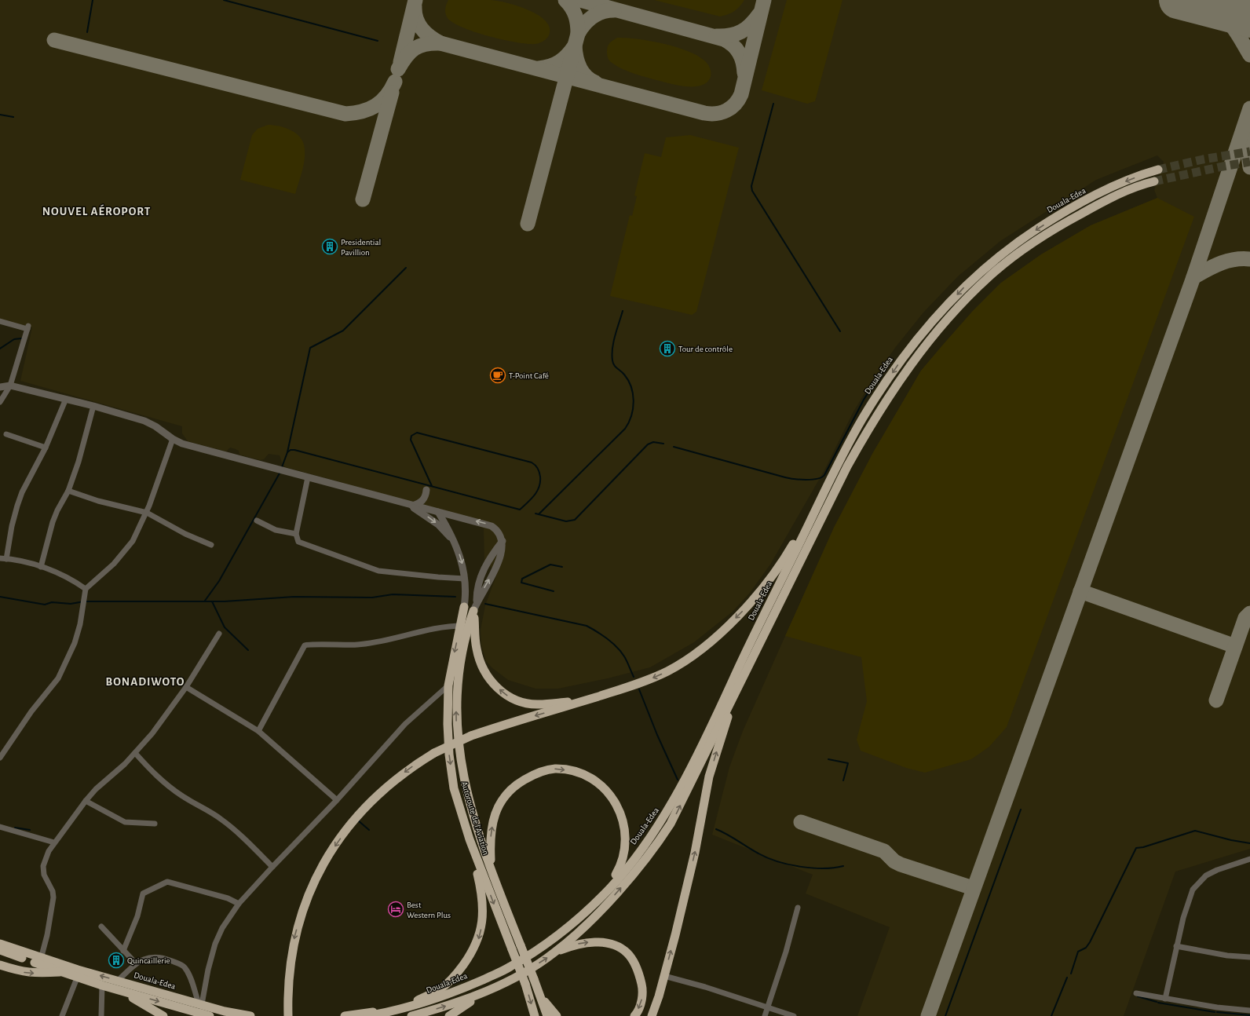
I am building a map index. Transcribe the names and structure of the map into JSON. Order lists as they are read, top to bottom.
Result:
{
  "streets": {
    "highway": ["Douala-Edea", "Autoroute de l'Aviation"]
  },
  "districts": ["NOUVEL AÉROPORT", "BONADIWOTO"],
  "places": {
    "building": ["Presidential Pavillion", "Tour de contrôle", "Quincaillerie"],
    "cafe": ["T-Point Café"],
    "hotel": ["Best Western Plus"]
  }
}
